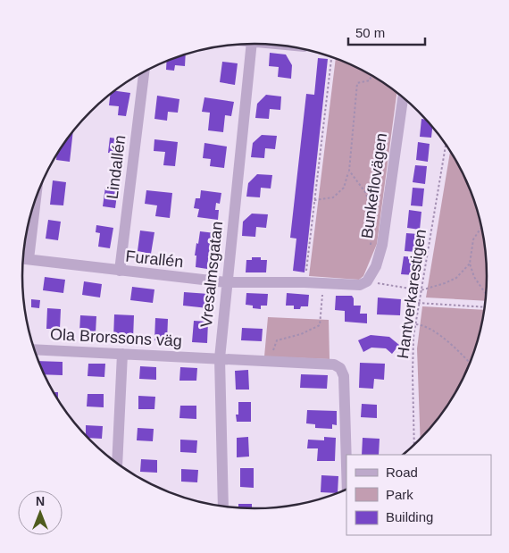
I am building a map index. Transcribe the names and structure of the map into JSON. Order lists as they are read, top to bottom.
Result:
{
  "streets": {
    "street": [
      "Lindallén",
      "Bunkeflovägen",
      "Furallén",
      "Vresalmsgatan",
      "Ola Brorssons väg"
    ],
    "path": ["Hantverkarestigen"]
  },
  "crossings": [
    ["Lindallén", "Furallén"],
    ["Bunkeflovägen", "Furallén"],
    ["Furallén", "Vresalmsgatan"],
    ["Vresalmsgatan", "Ola Brorssons väg"]
  ],
  "legend": ["Road", "Park", "Building"],
  "scale_bar": "50 m",
  "north": "top"
}
